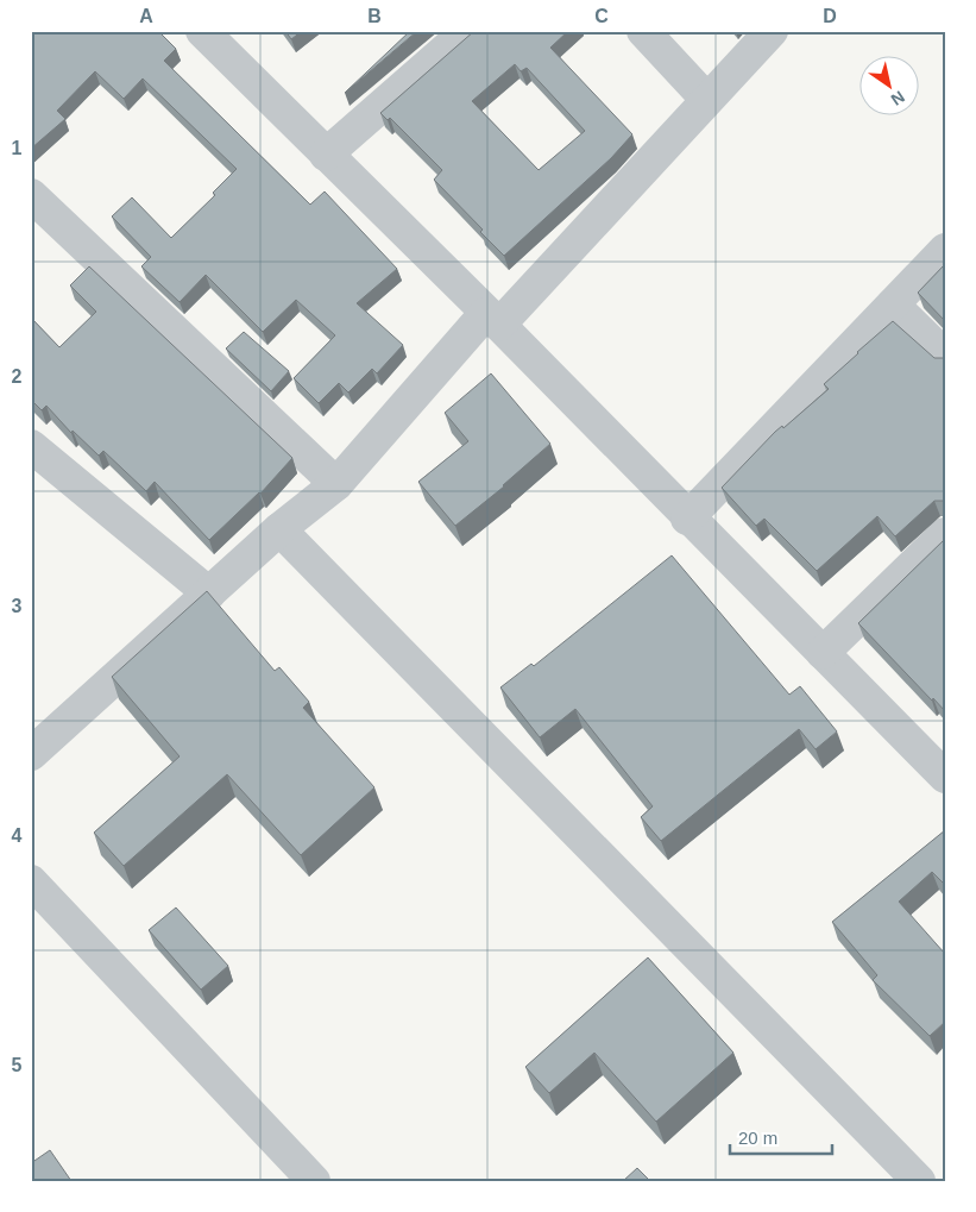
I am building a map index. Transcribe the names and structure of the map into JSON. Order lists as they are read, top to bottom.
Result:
{
  "scale_bar": "20 m",
  "north": "bottom right",
  "grid": {
    "columns": [
      "A",
      "B",
      "C",
      "D"
    ],
    "rows": [
      "1",
      "2",
      "3",
      "4",
      "5"
    ]
  }
}
